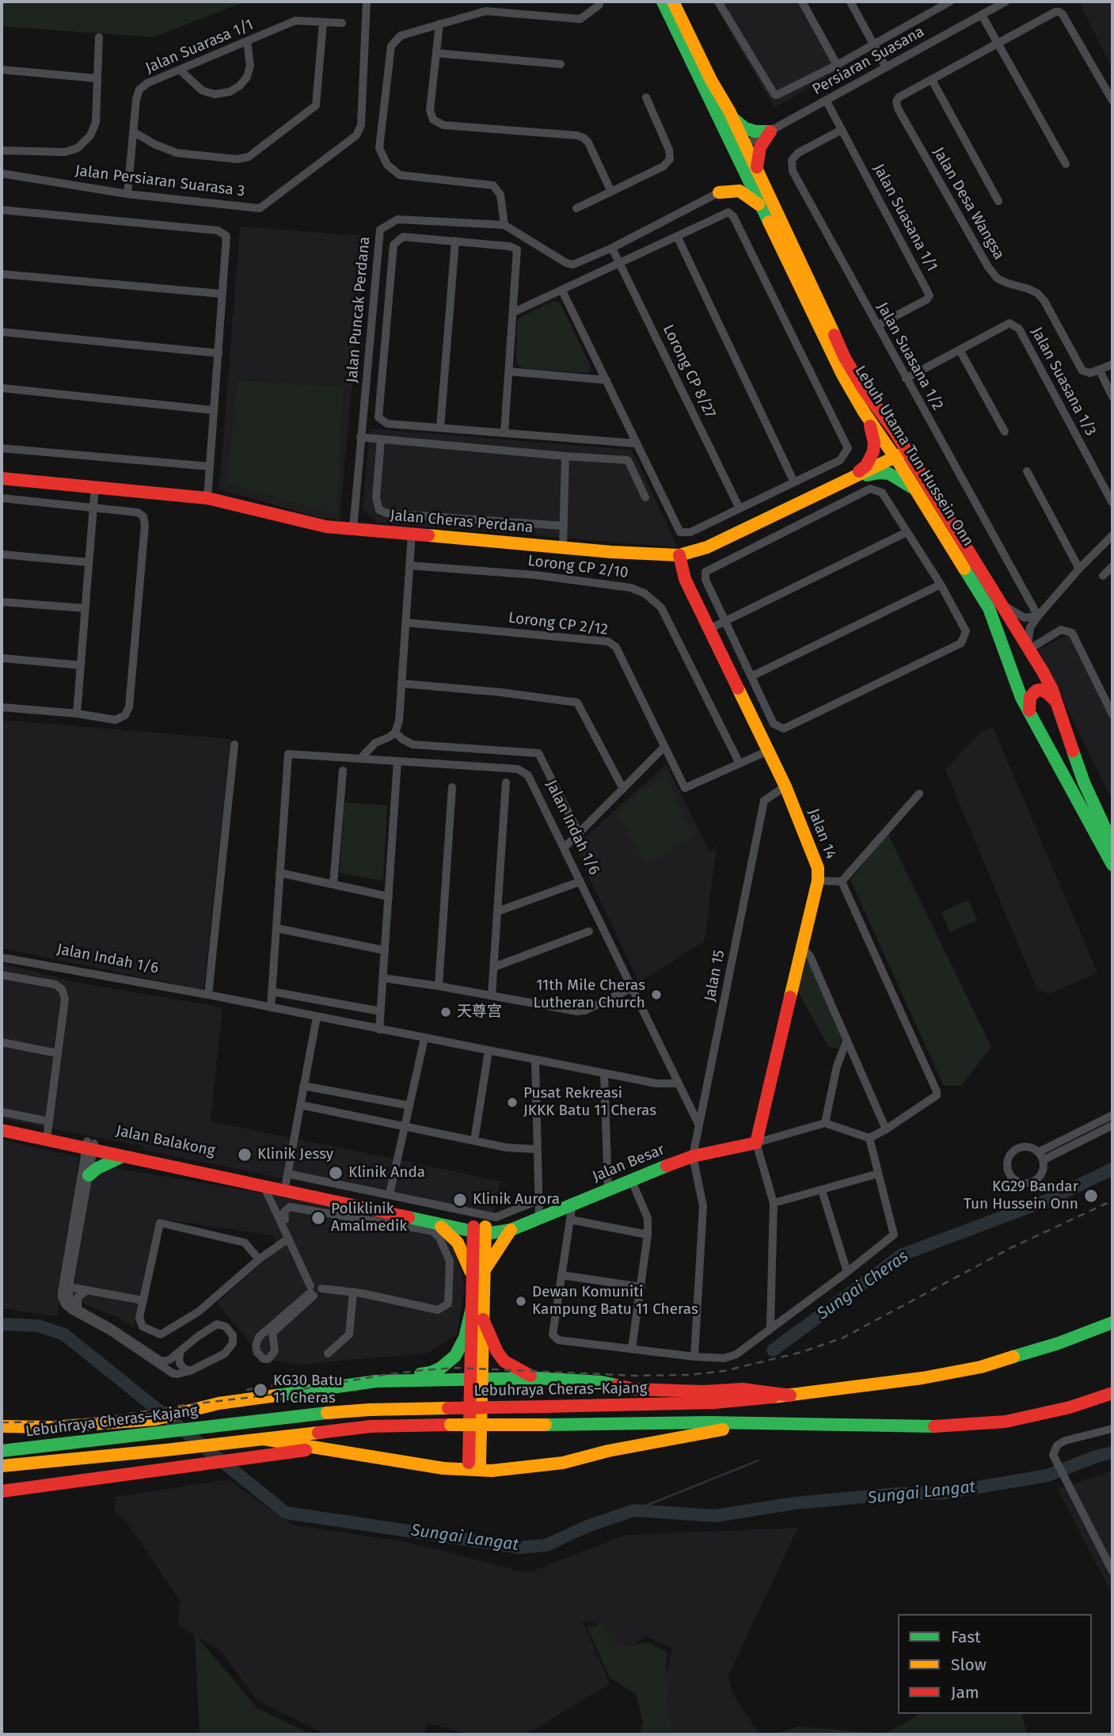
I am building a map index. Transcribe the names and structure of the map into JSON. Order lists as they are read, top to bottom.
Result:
{
  "streets": {
    "main road": [
      "Lebuh Utama Tun Hussein Onn",
      "Jalan Cheras Perdana",
      "Jalan 14",
      "Jalan Balakong",
      "Jalan Besar",
      "Lebuhraya Cheras–Kajang"
    ],
    "street": [
      "Jalan Suarasa 1/1",
      "Persiaran Suasana",
      "Jalan Persiaran Suarasa 3",
      "Jalan Desa Wangsa",
      "Jalan Suasana 1/1",
      "Jalan Puncak Perdana",
      "Jalan Suasana 1/2",
      "Lorong CP 8/27",
      "Jalan Suasana 1/3",
      "Lorong CP 2/10",
      "Lorong CP 2/12",
      "Jalan Indah 1/6",
      "Jalan 15"
    ]
  },
  "crossings": [
    ["Jalan Suarasa 1/1", "Jalan Persiaran Suarasa 3"],
    ["Persiaran Suasana", "Jalan Suasana 1/1"],
    ["Persiaran Suasana", "Lebuh Utama Tun Hussein Onn"],
    ["Jalan Suasana 1/1", "Jalan Suasana 1/2"],
    ["Jalan Puncak Perdana", "Lorong CP 8/27"],
    ["Jalan Puncak Perdana", "Jalan Cheras Perdana"],
    ["Jalan Suasana 1/2", "Jalan Suasana 1/3"],
    ["Lebuh Utama Tun Hussein Onn", "Jalan Cheras Perdana"],
    ["Jalan Cheras Perdana", "Jalan 14"],
    ["Lorong CP 2/10", "Lorong CP 2/12"],
    ["Jalan Indah 1/6", "Jalan 15"],
    ["Jalan 14", "Jalan 15"],
    ["Jalan 14", "Jalan Besar"],
    ["Jalan 15", "Jalan Besar"],
    ["Jalan Balakong", "Jalan Besar"]
  ],
  "water": ["Sungai Cheras", "Sungai Langat"],
  "places": [
    "11th Mile Cheras Lutheran Church",
    "天尊宫",
    "Pusat Rekreasi JKKK Batu 11 Cheras",
    "Klinik Jessy",
    "Klinik Anda",
    "KG29 Bandar Tun Hussein Onn",
    "Klinik Aurora",
    "Poliklinik Amalmedik",
    "Dewan Komuniti Kampung Batu 11 Cheras",
    "KG30 Batu 11 Cheras"
  ],
  "legend": ["Fast", "Slow", "Jam"]
}
